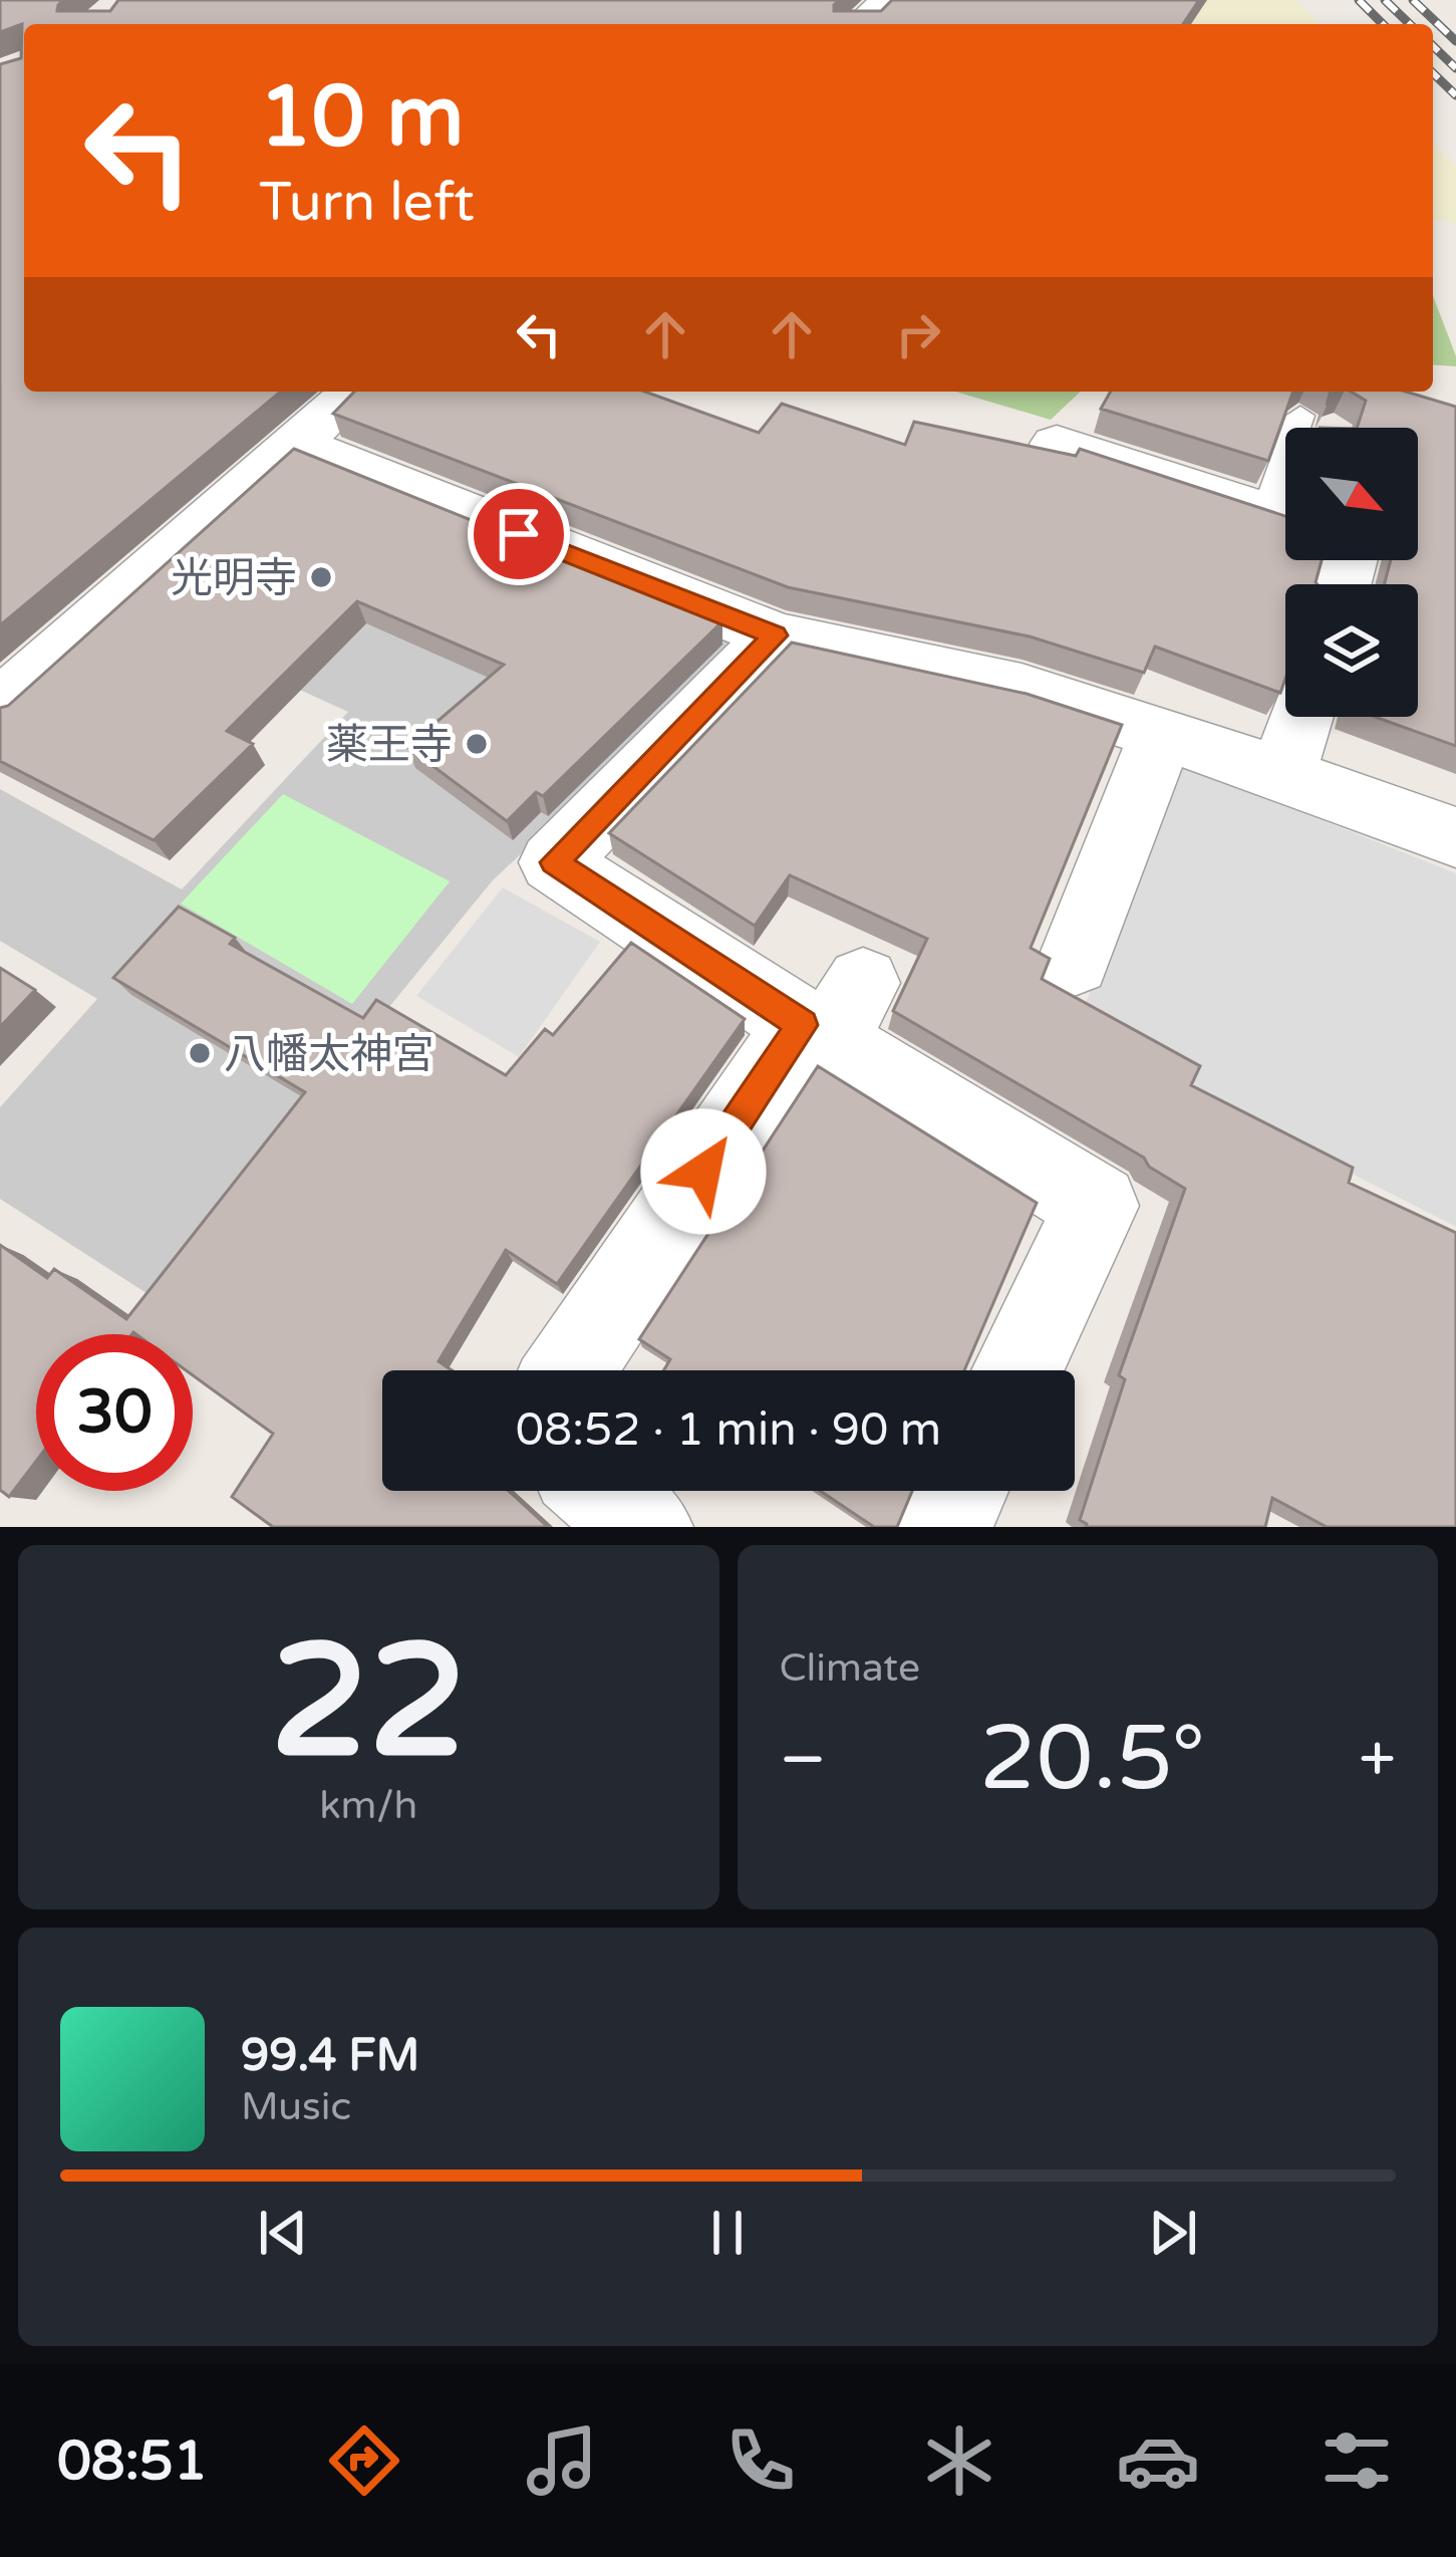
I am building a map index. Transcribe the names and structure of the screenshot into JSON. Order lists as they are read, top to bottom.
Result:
{
  "places": ["光明寺", "薬王寺", "八幡太神宮"],
  "north": "bottom right",
  "page": {
    "turn": ["10 m", "Turn left"],
    "limit": "30",
    "trip": "08:52 · 1 min · 90 m",
    "tile": [
      ["22", "km/h"],
      "Climate"
    ],
    "heat": ["−", "20.5°", "+"],
    "song": ["99.4 FM", "Music"],
    "tabs": "08:51"
  }
}
